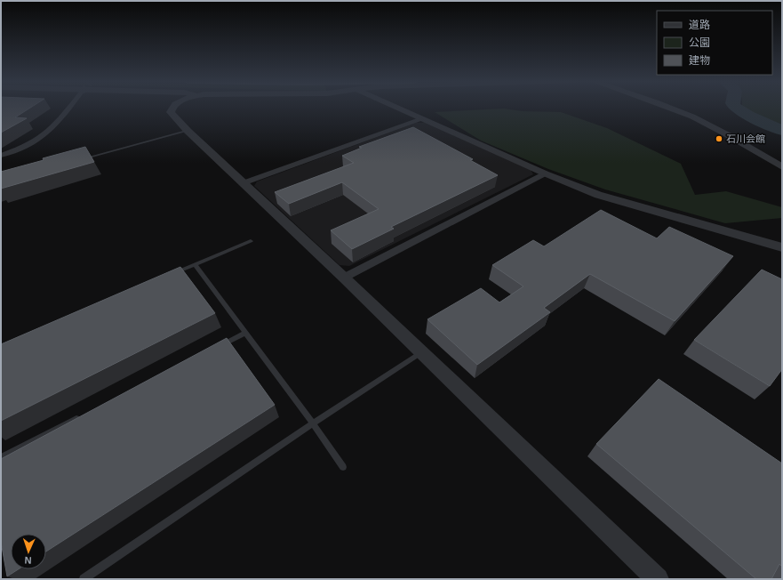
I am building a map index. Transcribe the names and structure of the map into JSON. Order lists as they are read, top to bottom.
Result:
{
  "places": ["石川会館"],
  "legend": ["道路", "公園", "建物"],
  "north": "bottom"
}
